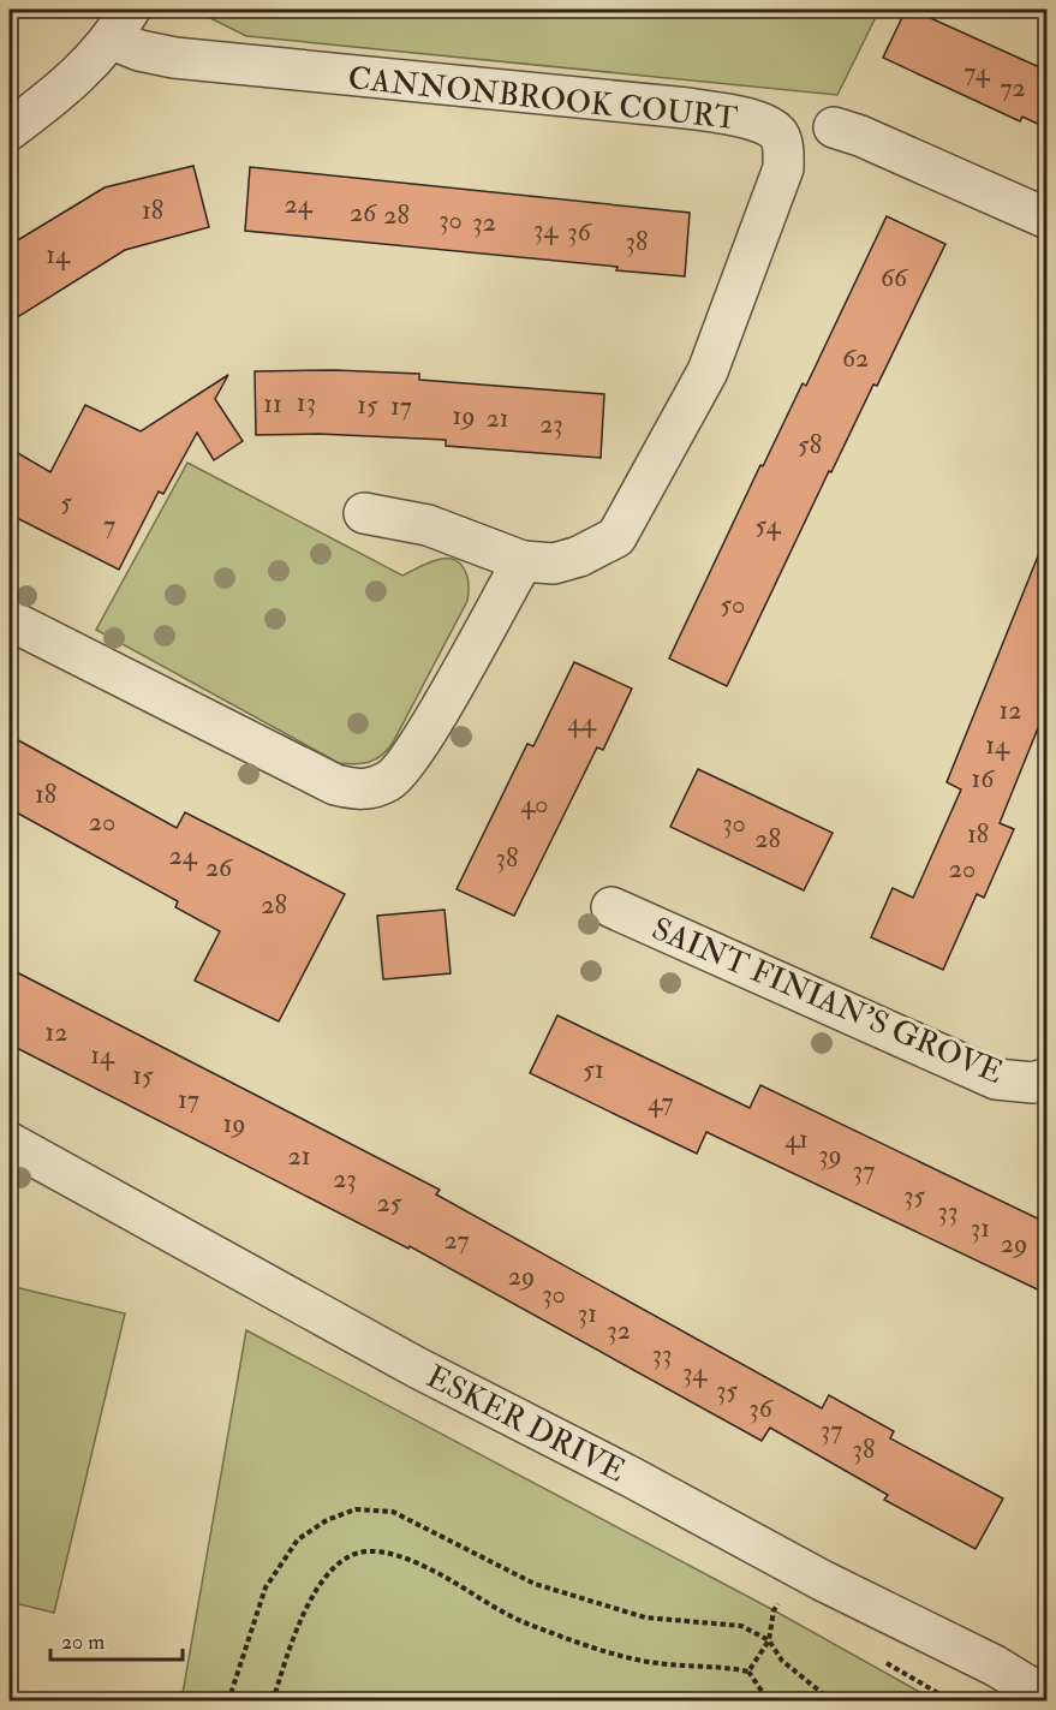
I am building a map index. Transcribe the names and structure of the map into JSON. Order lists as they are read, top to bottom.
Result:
{
  "streets": {
    "street": ["CANNONBROOK COURT", "SAINT FINIAN'S GROVE", "ESKER DRIVE"]
  },
  "house_numbers": [
    "74",
    "72",
    "24",
    "18",
    "26",
    "28",
    "30",
    "32",
    "34",
    "36",
    "38",
    "14",
    "66",
    "62",
    "13",
    "11",
    "15",
    "17",
    "19",
    "21",
    "23",
    "58",
    "5",
    "7",
    "54",
    "50",
    "12",
    "44",
    "14",
    "16",
    "18",
    "40",
    "20",
    "30",
    "18",
    "28",
    "24",
    "38",
    "26",
    "20",
    "28",
    "12",
    "14",
    "51",
    "15",
    "17",
    "47",
    "19",
    "41",
    "39",
    "21",
    "37",
    "23",
    "35",
    "25",
    "33",
    "31",
    "27",
    "29",
    "29",
    "30",
    "31",
    "32",
    "33",
    "34",
    "35",
    "36",
    "37",
    "38"
  ],
  "scale_bar": "20 m"
}
